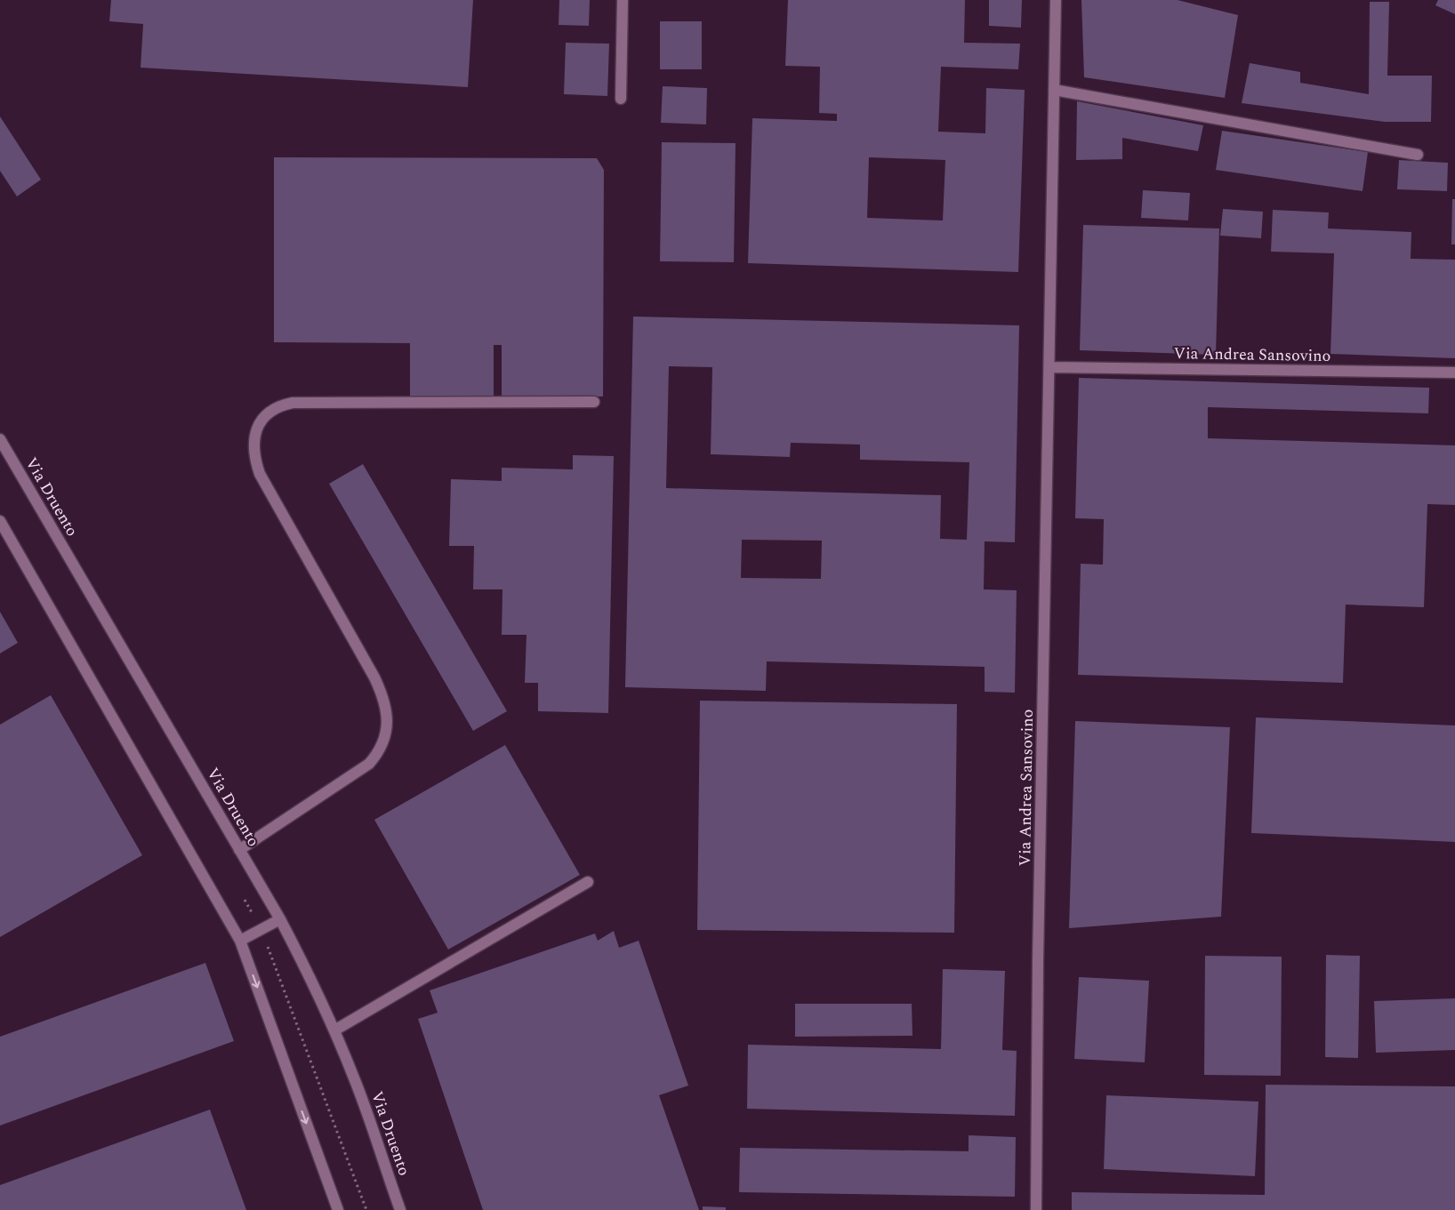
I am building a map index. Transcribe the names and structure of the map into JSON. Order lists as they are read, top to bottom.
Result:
{
  "streets": {
    "street": ["Via Andrea Sansovino", "Via Druento"]
  }
}
